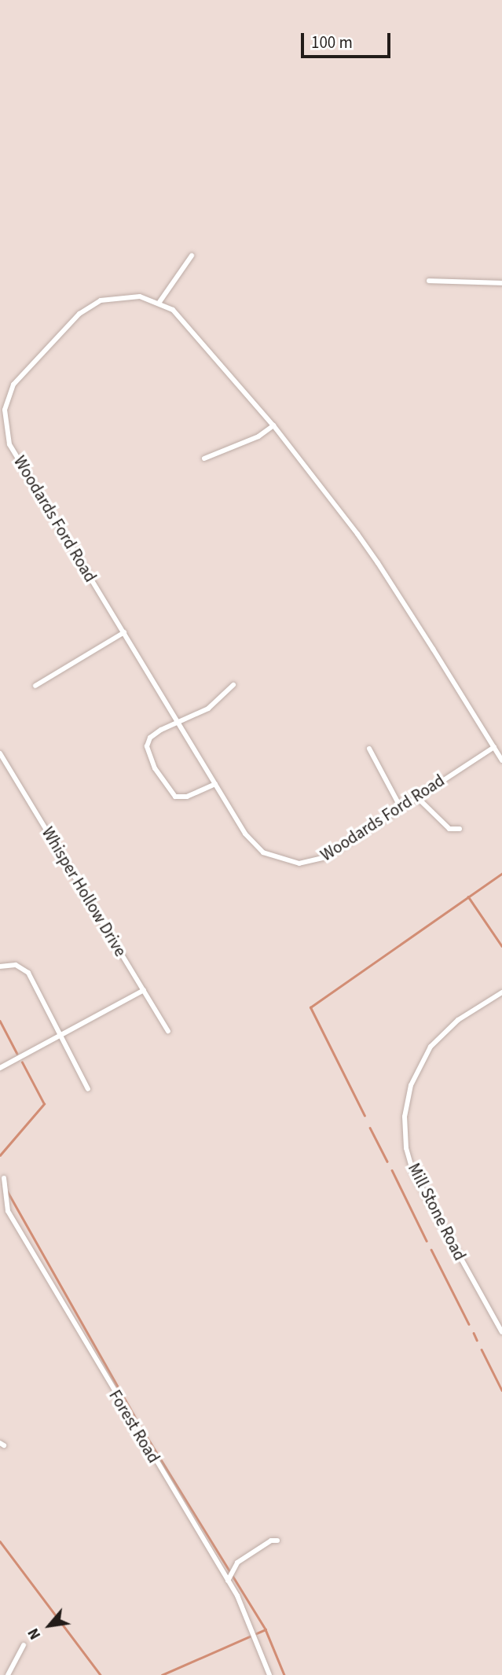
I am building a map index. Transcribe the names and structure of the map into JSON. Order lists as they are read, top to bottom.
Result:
{
  "streets": {
    "street": [
      "Woodards Ford Road",
      "Whisper Hollow Drive",
      "Mill Stone Road",
      "Forest Road"
    ]
  },
  "scale_bar": "100 m",
  "north": "bottom left"
}
